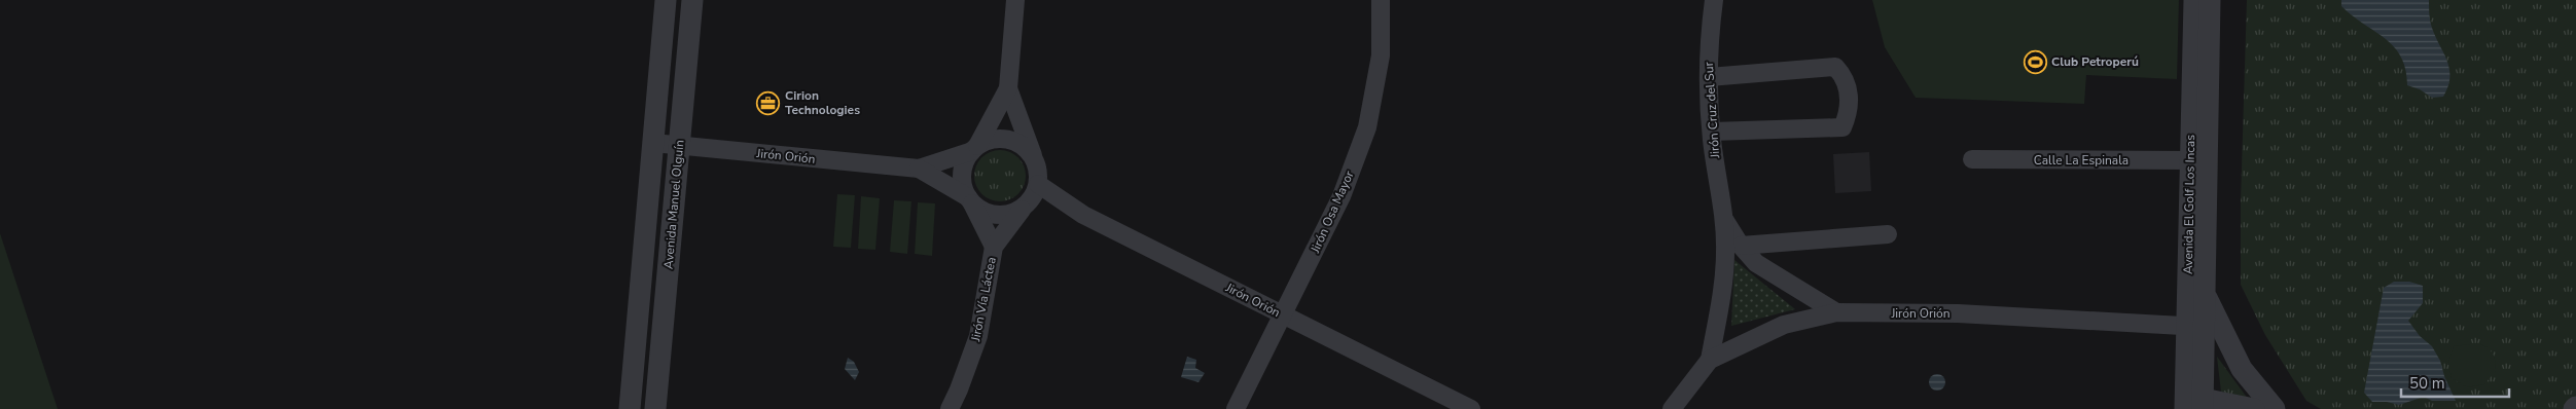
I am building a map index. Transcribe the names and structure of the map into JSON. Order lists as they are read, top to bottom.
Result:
{
  "streets": {
    "street": [
      "Jirón Cruz del Sur",
      "Jirón Orión",
      "Calle La Espinala",
      "Avenida Manuel Olguín",
      "Avenida El Golf Los Incas",
      "Jirón Osa Mayor",
      "Jirón Vía Láctea"
    ]
  },
  "crossings": [
    ["Jirón Cruz del Sur", "Jirón Orión"],
    ["Jirón Orión", "Avenida Manuel Olguín"],
    ["Jirón Orión", "Avenida El Golf Los Incas"],
    ["Jirón Orión", "Jirón Osa Mayor"],
    ["Jirón Orión", "Jirón Vía Láctea"],
    ["Calle La Espinala", "Avenida El Golf Los Incas"]
  ],
  "places": {
    "sports": ["Club Petroperú"],
    "office": ["Cirion Technologies"]
  },
  "scale_bar": "50 m"
}
